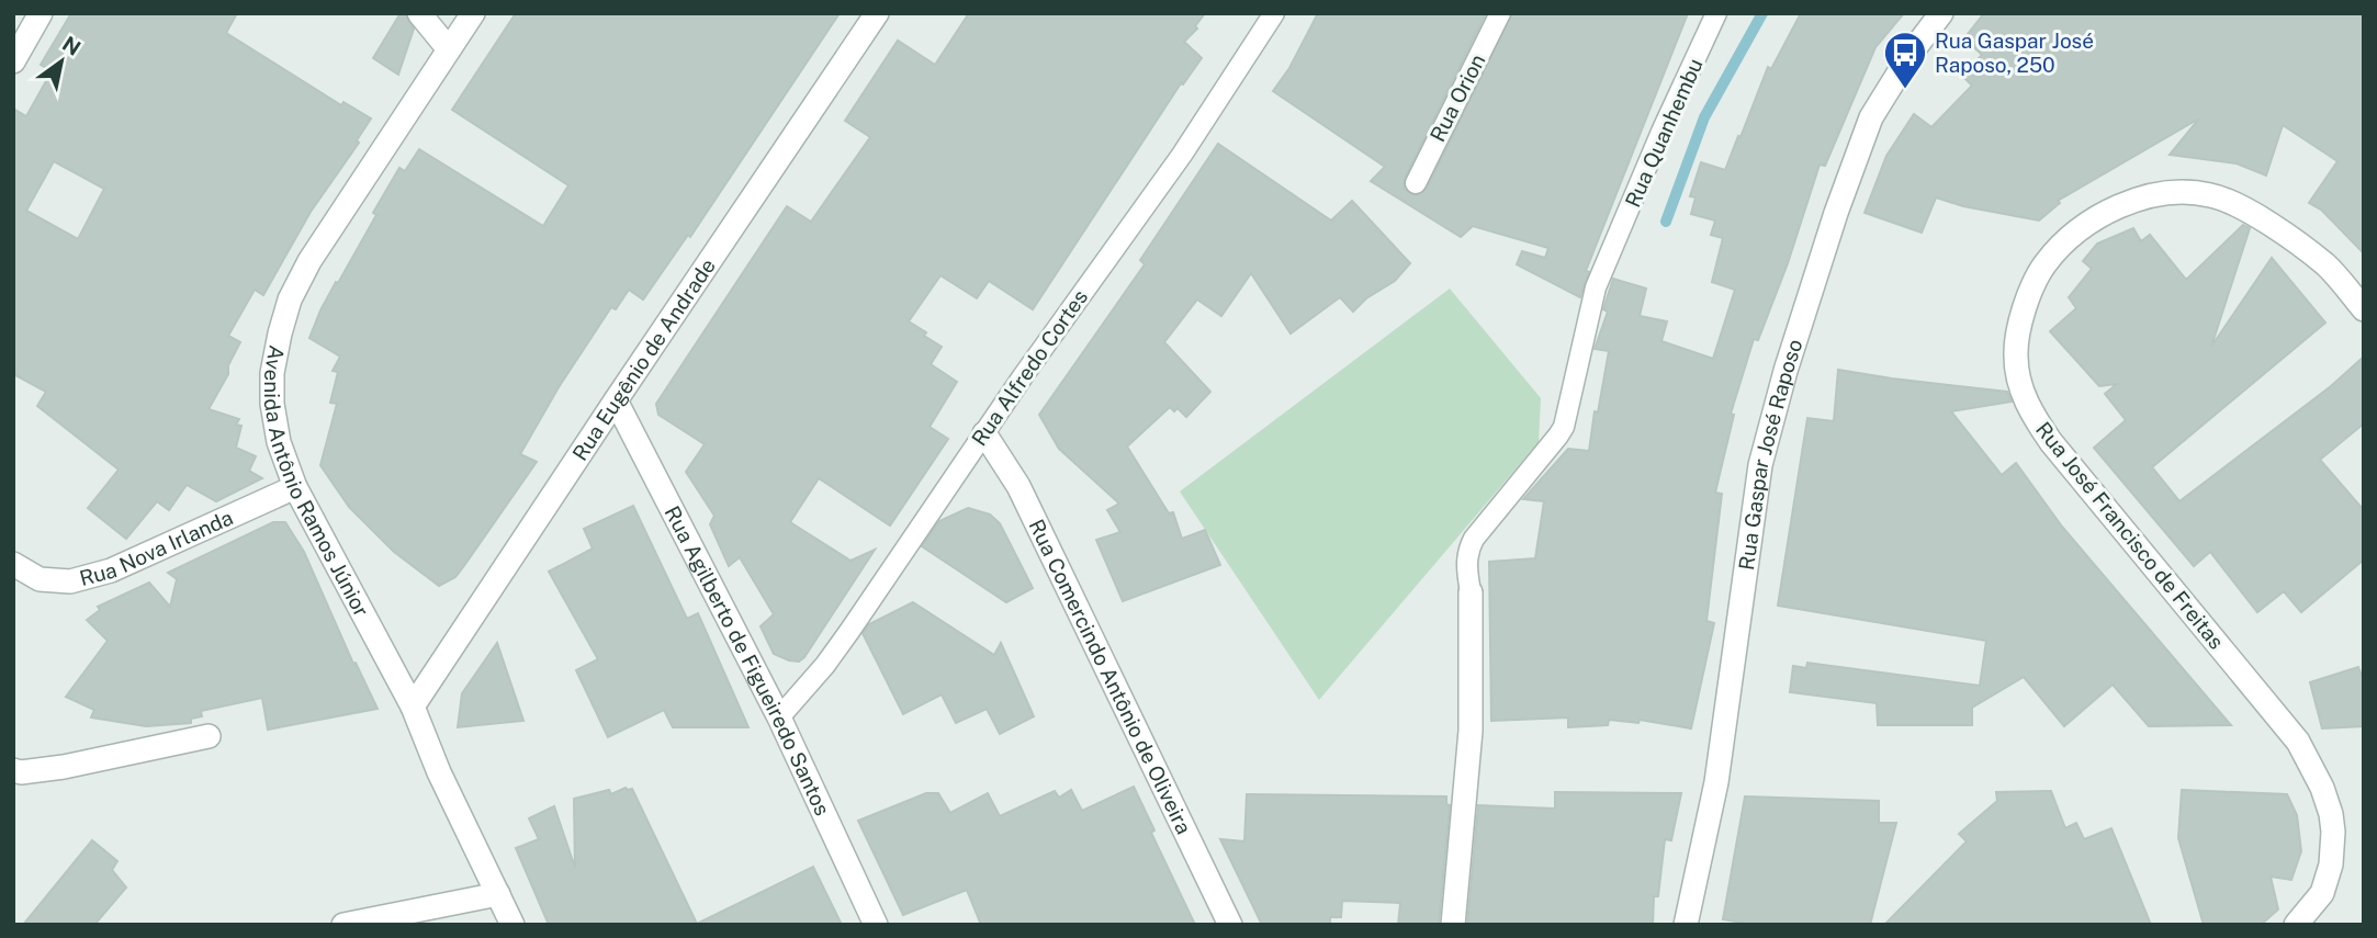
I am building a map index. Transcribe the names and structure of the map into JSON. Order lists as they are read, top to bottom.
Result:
{
  "streets": {
    "street": [
      "Rua Eugênio de Andrade",
      "Rua Gaspar José Raposo",
      "Avenida Antônio Ramos Júnior",
      "Rua José Francisco de Freitas",
      "Rua Nova Irlanda",
      "Rua Agilberto de Figueiredo Santos",
      "Rua Comercindo Antônio de Oliveira"
    ],
    "lane": ["Rua Orion", "Rua Quanhembu", "Rua Alfredo Cortes"]
  },
  "crossings": [
    ["Rua Eugênio de Andrade", "Avenida Antônio Ramos Júnior"],
    ["Rua Eugênio de Andrade", "Rua Agilberto de Figueiredo Santos"],
    ["Rua Alfredo Cortes", "Rua Agilberto de Figueiredo Santos"],
    ["Rua Alfredo Cortes", "Rua Comercindo Antônio de Oliveira"],
    ["Avenida Antônio Ramos Júnior", "Rua Nova Irlanda"]
  ],
  "places": {
    "bus stop": ["Rua Gaspar José Raposo, 250"]
  },
  "north": "top right"
}
